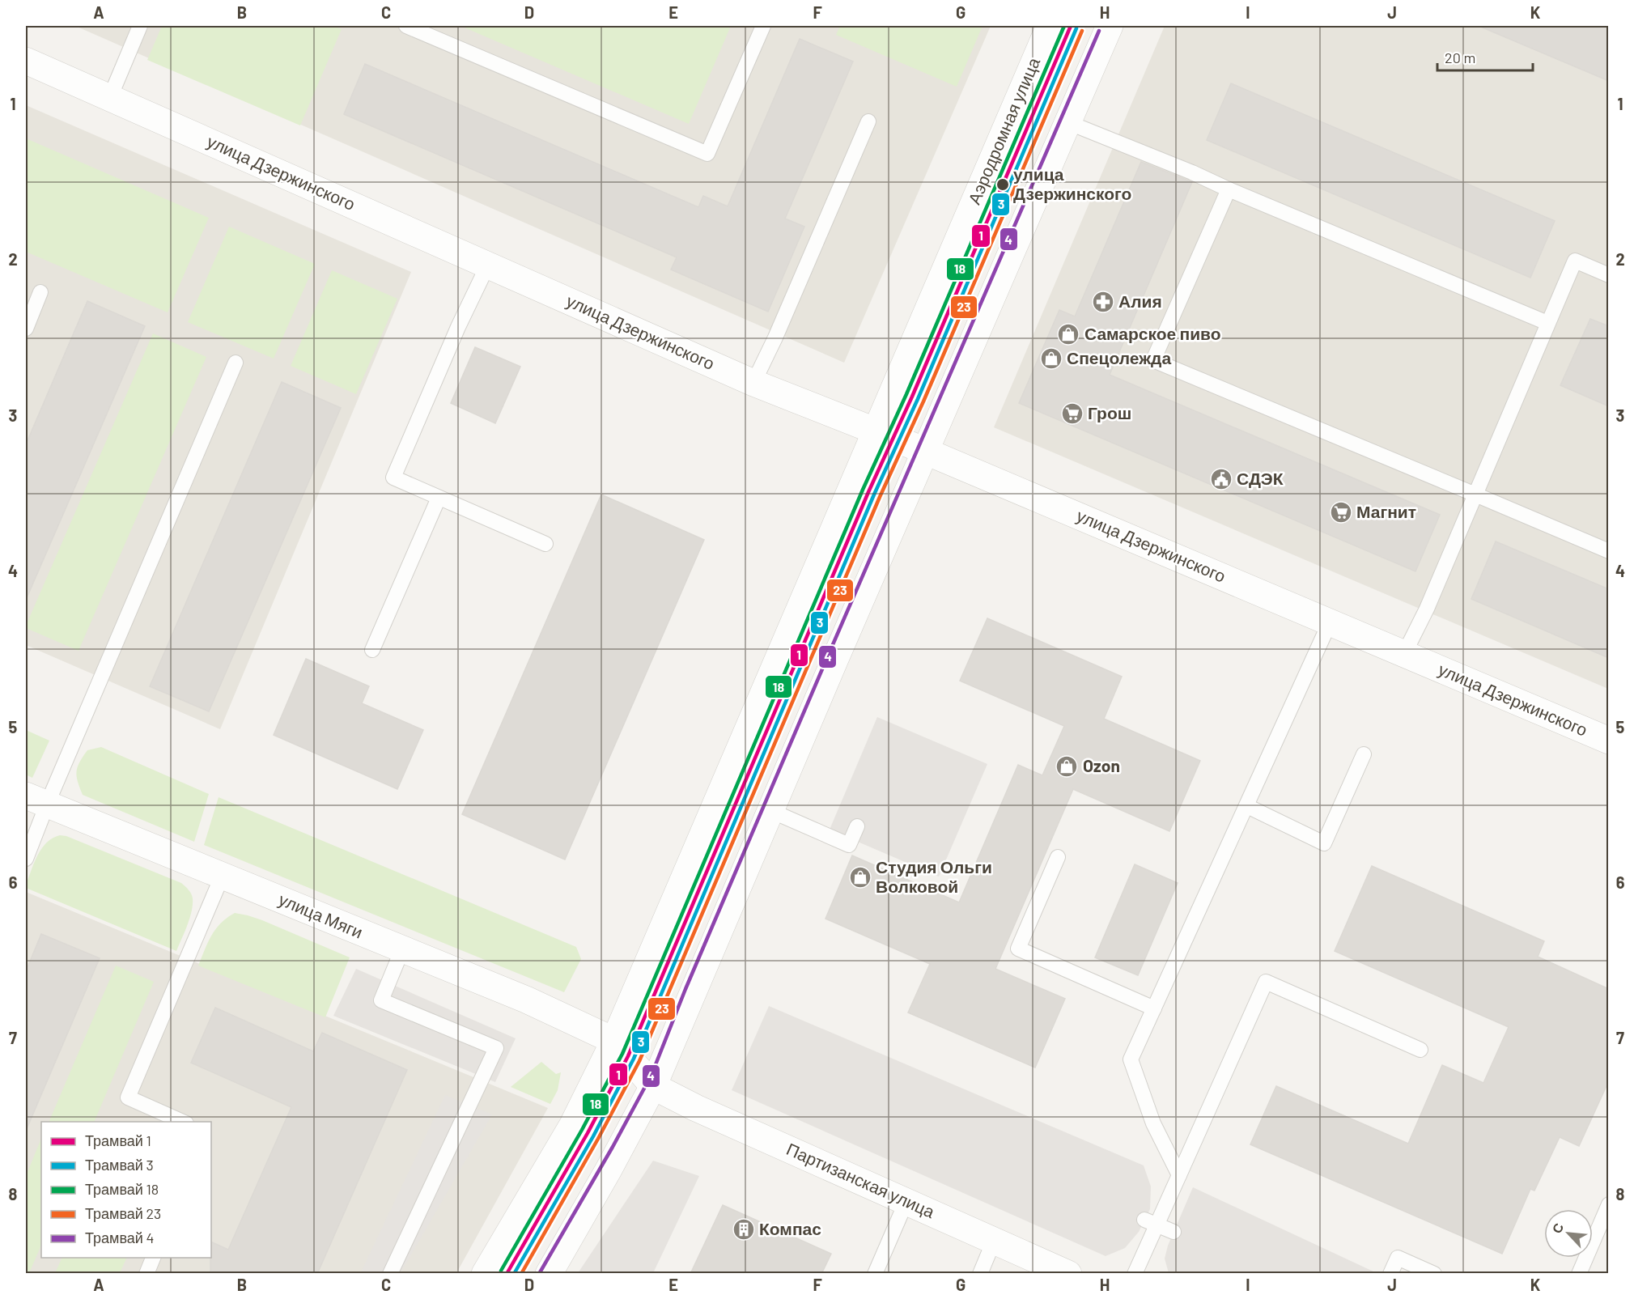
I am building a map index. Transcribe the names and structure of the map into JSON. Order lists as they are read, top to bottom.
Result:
{
  "streets": {
    "street": [
      "Аэродромная улица",
      "улица Дзержинского",
      "улица Мяги",
      "Партизанская улица"
    ]
  },
  "crossings": [
    ["Аэродромная улица", "улица Дзержинского"],
    ["Аэродромная улица", "улица Мяги"],
    ["Аэродромная улица", "Партизанская улица"],
    ["улица Мяги", "Партизанская улица"]
  ],
  "places": {
    "other": ["улица Дзержинского"],
    "pharmacy": ["Алия"],
    "shop": [
      "Самарское пиво",
      "Спецолежда",
      "Ozon",
      "Студия Ольги Волковой"
    ],
    "supermarket": ["Грош", "Магнит"],
    "public building": ["СДЭК"],
    "building": ["Компас"]
  },
  "lines": [
    "tram line 1",
    "tram line 18",
    "tram line 3",
    "tram line 23",
    "tram line 4"
  ],
  "legend": [
    "Трамвай 1",
    "Трамвай 3",
    "Трамвай 18",
    "Трамвай 23",
    "Трамвай 4"
  ],
  "scale_bar": "20 m",
  "north": "top left",
  "grid": {
    "columns": [
      "A",
      "B",
      "C",
      "D",
      "E",
      "F",
      "G",
      "H",
      "I",
      "J",
      "K"
    ],
    "rows": [
      "1",
      "2",
      "3",
      "4",
      "5",
      "6",
      "7",
      "8"
    ]
  }
}
